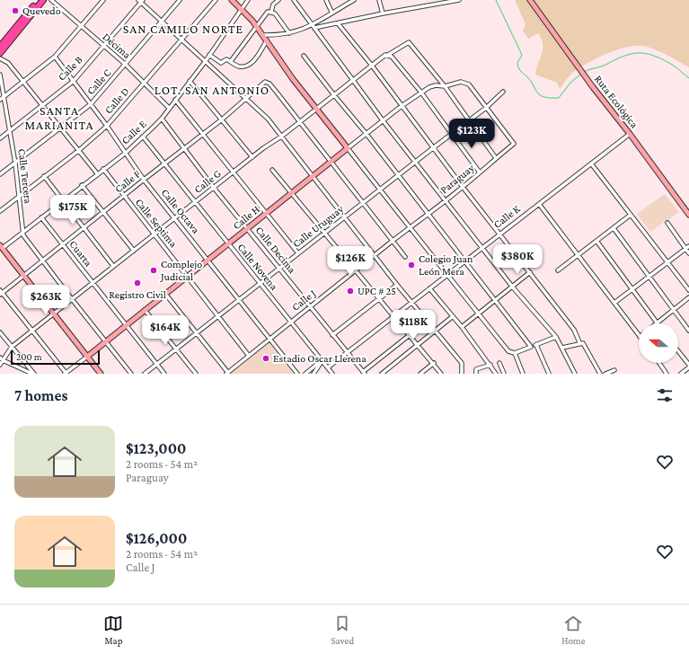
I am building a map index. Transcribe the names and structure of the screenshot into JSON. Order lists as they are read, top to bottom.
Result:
{
  "streets": {
    "street": [
      "Décima",
      "Calle B",
      "Calle C",
      "Calle D",
      "Ruta Ecológica",
      "Calle E",
      "Calle Tercera",
      "Paraguay",
      "Calle F",
      "Calle G",
      "Calle Octava",
      "Calle K",
      "Calle H",
      "Calle Septima",
      "Calle Uruguay",
      "Calle Decima",
      "Cuarta",
      "Calle Novena",
      "Calle J"
    ]
  },
  "crossings": [
    ["Décima", "Calle B"],
    ["Décima", "Calle C"],
    ["Décima", "Calle D"],
    ["Décima", "Calle E"],
    ["Calle B", "Calle Tercera"],
    ["Calle B", "Calle Octava"],
    ["Calle C", "Calle Tercera"],
    ["Calle C", "Calle Octava"],
    ["Calle D", "Calle Tercera"],
    ["Calle D", "Calle Octava"],
    ["Ruta Ecológica", "Calle K"],
    ["Calle E", "Calle Tercera"],
    ["Calle E", "Calle Octava"],
    ["Calle E", "Calle Septima"],
    ["Calle E", "Calle Decima"],
    ["Calle E", "Cuarta"],
    ["Calle E", "Calle Novena"],
    ["Calle Tercera", "Calle F"],
    ["Calle Tercera", "Calle G"],
    ["Calle Tercera", "Calle H"],
    ["Paraguay", "Calle H"],
    ["Paraguay", "Calle J"],
    ["Calle F", "Calle G"],
    ["Calle F", "Calle Octava"],
    ["Calle F", "Calle Septima"],
    ["Calle F", "Calle Decima"],
    ["Calle F", "Cuarta"],
    ["Calle F", "Calle Novena"],
    ["Calle G", "Calle Octava"],
    ["Calle G", "Calle H"],
    ["Calle G", "Calle Septima"],
    ["Calle G", "Calle Decima"],
    ["Calle G", "Cuarta"],
    ["Calle G", "Calle Novena"],
    ["Calle Octava", "Calle H"],
    ["Calle Octava", "Calle Uruguay"],
    ["Calle Octava", "Calle J"],
    ["Calle K", "Calle Decima"],
    ["Calle K", "Calle Novena"],
    ["Calle H", "Calle Septima"],
    ["Calle H", "Calle Uruguay"],
    ["Calle H", "Calle Decima"],
    ["Calle H", "Cuarta"],
    ["Calle H", "Calle Novena"],
    ["Calle Septima", "Calle Uruguay"],
    ["Calle Septima", "Calle J"],
    ["Calle Uruguay", "Calle Decima"],
    ["Calle Uruguay", "Cuarta"],
    ["Calle Uruguay", "Calle Novena"],
    ["Calle Decima", "Calle J"],
    ["Calle Novena", "Calle J"]
  ],
  "districts": ["SAN CAMILO NORTE", "LOT. SAN ANTONIO", "SANTA MARIANITA"],
  "places": [
    "Quevedo",
    "Colegio Juan León Mera",
    "Complejo Judicial",
    "Registro Civil",
    "UPC # 25",
    "Estadio Oscar Llerena"
  ],
  "scale_bar": "200 m",
  "north": "left",
  "page": {
    "price": [
      "$123K",
      "$175K",
      "$380K",
      "$126K",
      "$263K",
      "$118K",
      "$164K"
    ],
    "scale": "200 m",
    "heading": "7 homes",
    "list": [
      {
        "name": "$123,000",
        "note": "2 rooms · 54 m² · Paraguay"
      },
      {
        "name": "$126,000",
        "note": "2 rooms · 54 m² · Calle J"
      }
    ],
    "tabs": ["Map", "Saved", "Home"]
  }
}
